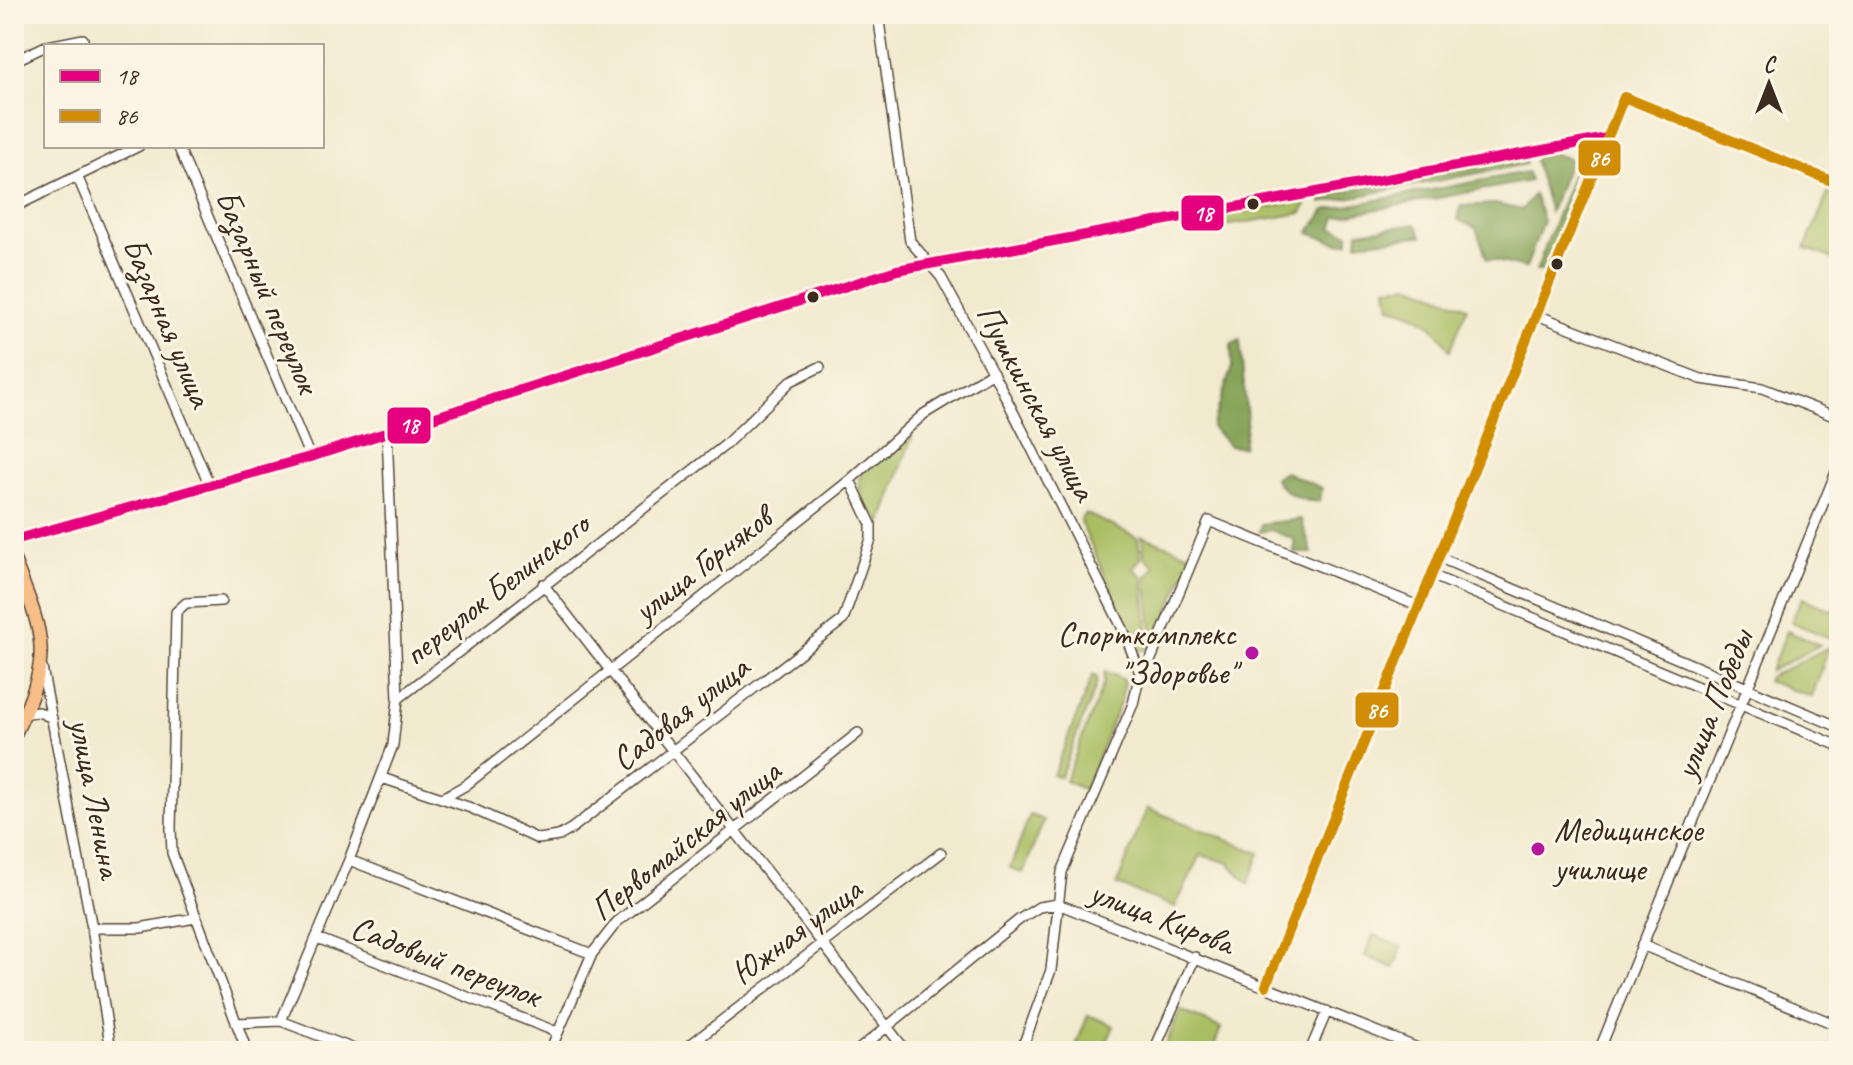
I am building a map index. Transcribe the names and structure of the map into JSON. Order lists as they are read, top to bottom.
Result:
{
  "streets": {
    "main road": ["улица Ленина"],
    "street": [
      "Базарный переулок",
      "Базарная улица",
      "Пушкинская улица",
      "улица Горняков",
      "переулок Белинского",
      "улица Победы",
      "Садовая улица",
      "Первомайская улица",
      "улица Кирова",
      "Южная улица",
      "Садовый переулок"
    ]
  },
  "crossings": [
    ["Пушкинская улица", "улица Горняков"],
    ["улица Горняков", "Садовая улица"],
    ["переулок Белинского", "Садовый переулок"],
    ["Первомайская улица", "Садовый переулок"]
  ],
  "places": ["Спорткомплекс \"Здоровье\"", "Медицинское училище"],
  "lines": ["transit line 86", "transit line 18"],
  "legend": ["18", "86"],
  "north": "top"
}
